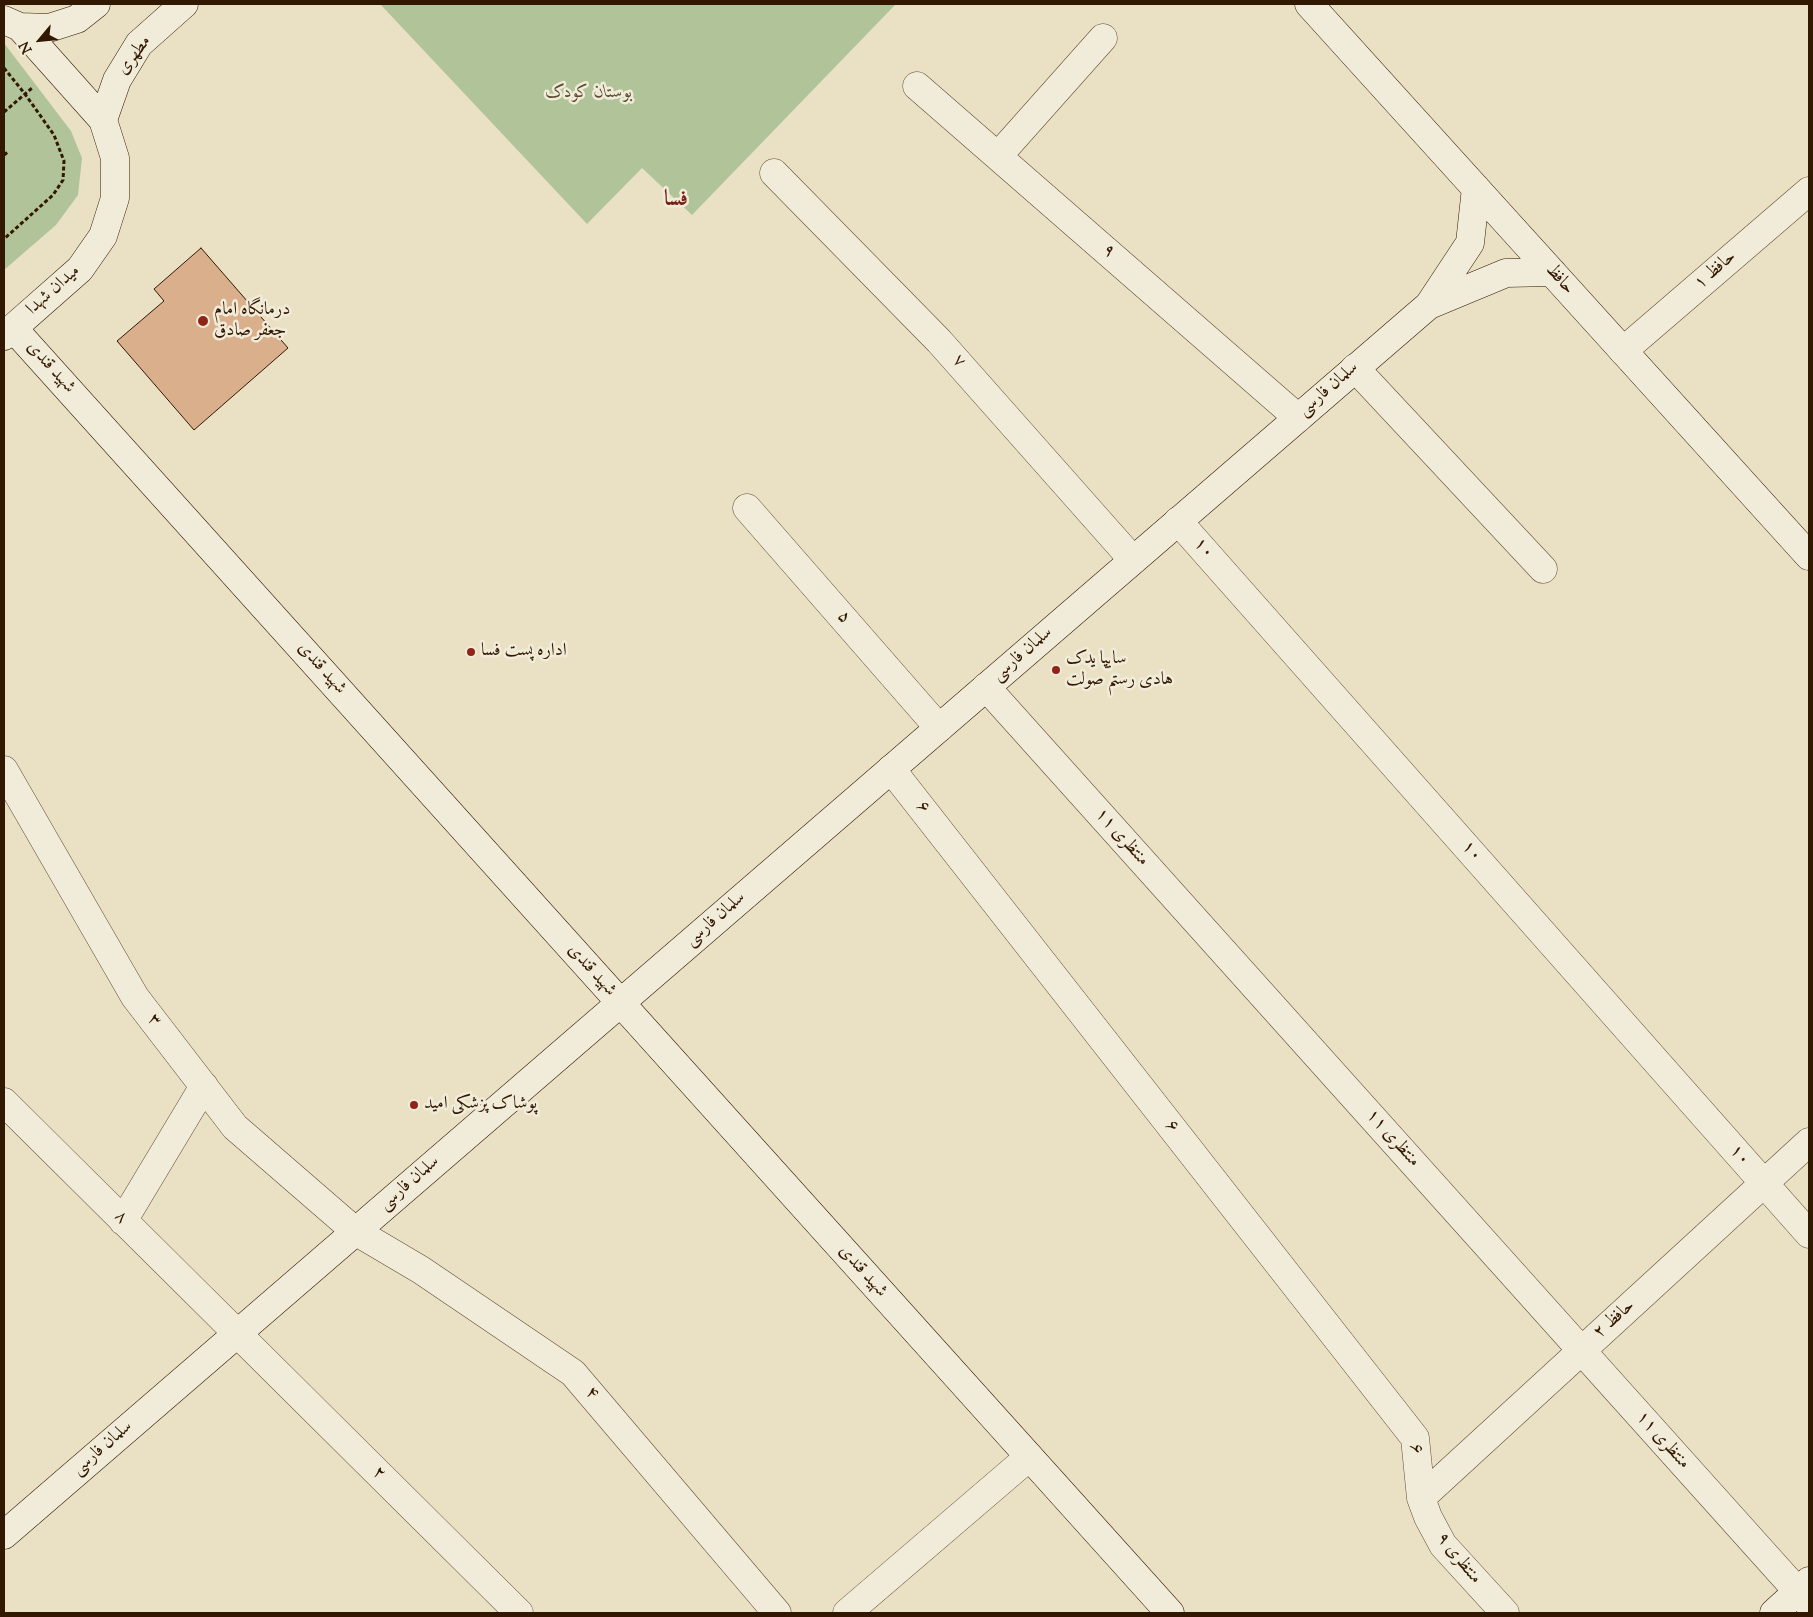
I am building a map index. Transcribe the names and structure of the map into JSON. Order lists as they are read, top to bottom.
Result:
{
  "streets": {
    "street": [
      "مطهری",
      "۹",
      "حافظ ۱",
      "حافظ",
      "میدان شهدا",
      "۷",
      "شهید قندی",
      "سلمان فارسی",
      "۱۰",
      "۵",
      "۶",
      "منتظری ۱۱",
      "۳",
      "۸",
      "حافظ ۲",
      "۴",
      "۲",
      "منتظری ۹"
    ]
  },
  "crossings": [
    ["مطهری", "میدان شهدا"],
    ["۹", "سلمان فارسی"],
    ["حافظ ۱", "حافظ"],
    ["میدان شهدا", "شهید قندی"],
    ["۷", "سلمان فارسی"],
    ["شهید قندی", "سلمان فارسی"],
    ["سلمان فارسی", "۱۰"],
    ["سلمان فارسی", "۵"],
    ["سلمان فارسی", "۶"],
    ["سلمان فارسی", "منتظری ۱۱"],
    ["سلمان فارسی", "۳"],
    ["سلمان فارسی", "۸"],
    ["سلمان فارسی", "۴"],
    ["سلمان فارسی", "۲"],
    ["۱۰", "حافظ ۲"],
    ["۶", "حافظ ۲"],
    ["۶", "منتظری ۹"],
    ["منتظری ۱۱", "حافظ ۲"],
    ["۳", "۴"],
    ["۸", "۲"],
    ["حافظ ۲", "منتظری ۹"]
  ],
  "districts": ["فسا"],
  "parks": ["بوستان کودک"],
  "places": [
    "درمانگاه امام جعفر صادق",
    "اداره پست فسا",
    "سایپا یدک هادی رستم صولت",
    "پوشاک پزشکی امید"
  ],
  "north": "bottom left"
}
